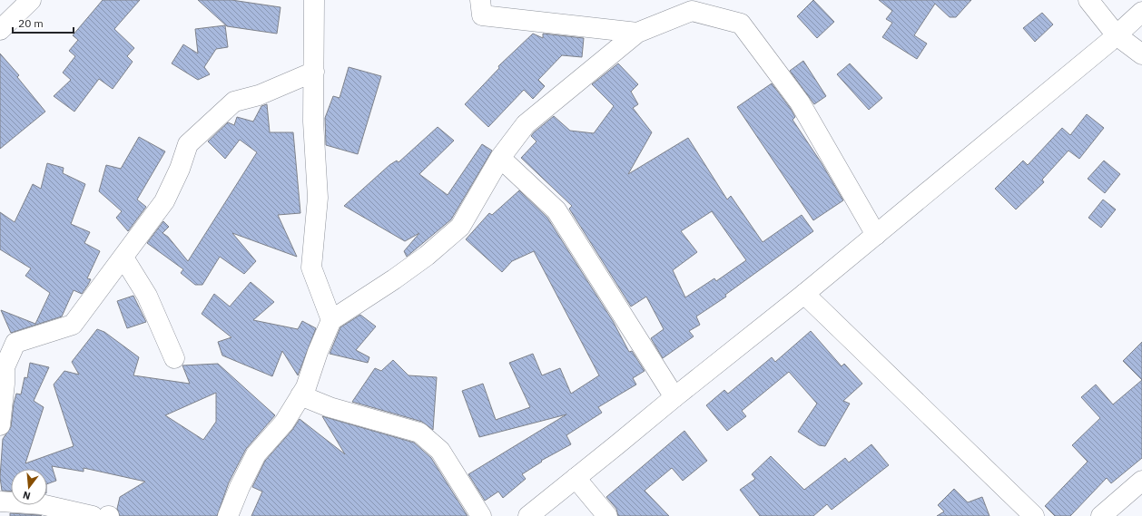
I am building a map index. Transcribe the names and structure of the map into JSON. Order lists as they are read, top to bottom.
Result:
{
  "scale_bar": "20 m",
  "north": "bottom"
}
